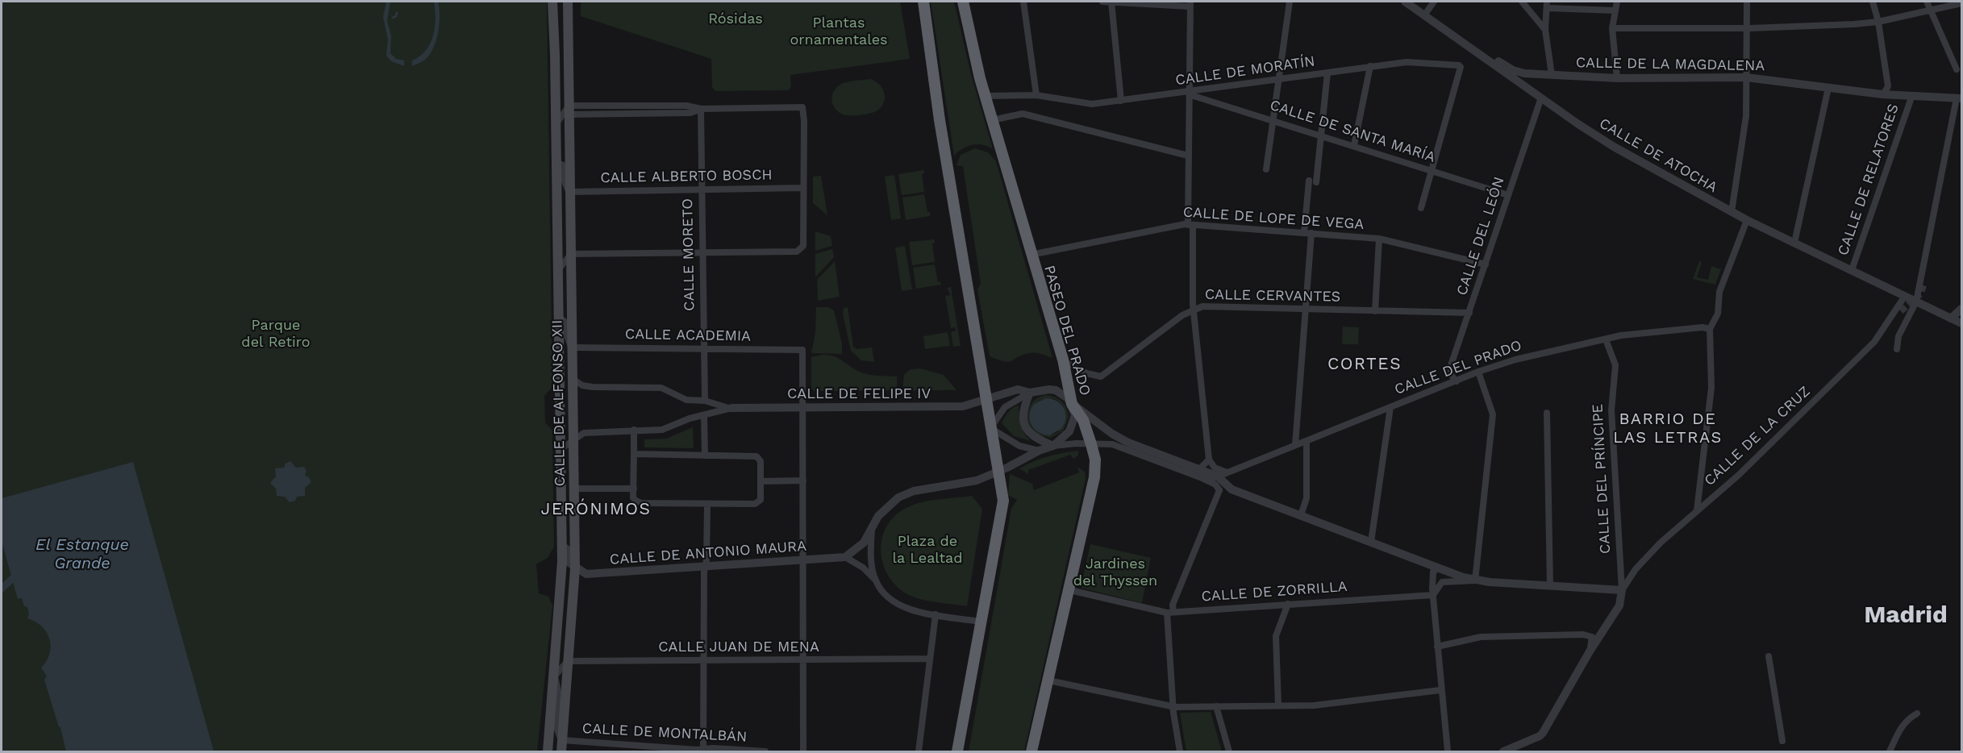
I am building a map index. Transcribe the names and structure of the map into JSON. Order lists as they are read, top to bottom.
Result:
{
  "streets": {
    "highway": ["PASEO DEL PRADO"],
    "main road": ["CALLE DE ALFONSO XII"],
    "street": [
      "CALLE DE LA MAGDALENA",
      "CALLE DE MORATÍN",
      "CALLE DE SANTA MARÍA",
      "CALLE DE ATOCHA",
      "CALLE ALBERTO BOSCH",
      "CALLE DE RELATORES",
      "CALLE DE LOPE DE VEGA",
      "CALLE DEL LEÓN",
      "CALLE MORETO",
      "CALLE CERVANTES",
      "CALLE ACADEMIA",
      "CALLE DEL PRADO",
      "CALLE DE FELIPE IV",
      "CALLE DE LA CRUZ",
      "CALLE DEL PRÍNCIPE",
      "CALLE DE ANTONIO MAURA",
      "CALLE DE ZORRILLA",
      "CALLE JUAN DE MENA",
      "CALLE DE MONTALBÁN"
    ]
  },
  "crossings": [
    ["CALLE DE LA MAGDALENA", "CALLE DE ATOCHA"],
    ["CALLE DE LA MAGDALENA", "CALLE DE RELATORES"],
    ["CALLE DE MORATÍN", "CALLE DE SANTA MARÍA"],
    ["CALLE DE MORATÍN", "PASEO DEL PRADO"],
    ["CALLE DE SANTA MARÍA", "CALLE DEL LEÓN"],
    ["CALLE DE ATOCHA", "CALLE DE RELATORES"],
    ["CALLE DE ATOCHA", "CALLE DEL LEÓN"],
    ["CALLE DE ATOCHA", "CALLE DE LA CRUZ"],
    ["CALLE ALBERTO BOSCH", "CALLE MORETO"],
    ["CALLE ALBERTO BOSCH", "CALLE DE ALFONSO XII"],
    ["CALLE DE LOPE DE VEGA", "CALLE DEL LEÓN"],
    ["CALLE DE LOPE DE VEGA", "PASEO DEL PRADO"],
    ["CALLE DEL LEÓN", "CALLE CERVANTES"],
    ["CALLE DEL LEÓN", "CALLE DEL PRADO"],
    ["CALLE MORETO", "CALLE ACADEMIA"],
    ["CALLE MORETO", "CALLE DE FELIPE IV"],
    ["CALLE CERVANTES", "PASEO DEL PRADO"],
    ["PASEO DEL PRADO", "CALLE DE FELIPE IV"],
    ["PASEO DEL PRADO", "CALLE DE ZORRILLA"],
    ["CALLE ACADEMIA", "CALLE DE FELIPE IV"],
    ["CALLE ACADEMIA", "CALLE DE ALFONSO XII"],
    ["CALLE DEL PRADO", "CALLE DEL PRÍNCIPE"],
    ["CALLE DE FELIPE IV", "CALLE DE ALFONSO XII"],
    ["CALLE DE ALFONSO XII", "CALLE DE ANTONIO MAURA"],
    ["CALLE DE ALFONSO XII", "CALLE JUAN DE MENA"],
    ["CALLE DE ALFONSO XII", "CALLE DE MONTALBÁN"],
    ["CALLE DE LA CRUZ", "CALLE DEL PRÍNCIPE"]
  ],
  "districts": [
    "CORTES",
    "BARRIO DE LAS LETRAS",
    "JERÓNIMOS",
    "Madrid"
  ],
  "water": ["El Estanque Grande"],
  "parks": [
    "Rósidas",
    "Plantas ornamentales",
    "Parque del Retiro",
    "Plaza de la Lealtad",
    "Jardines del Thyssen"
  ]
}
